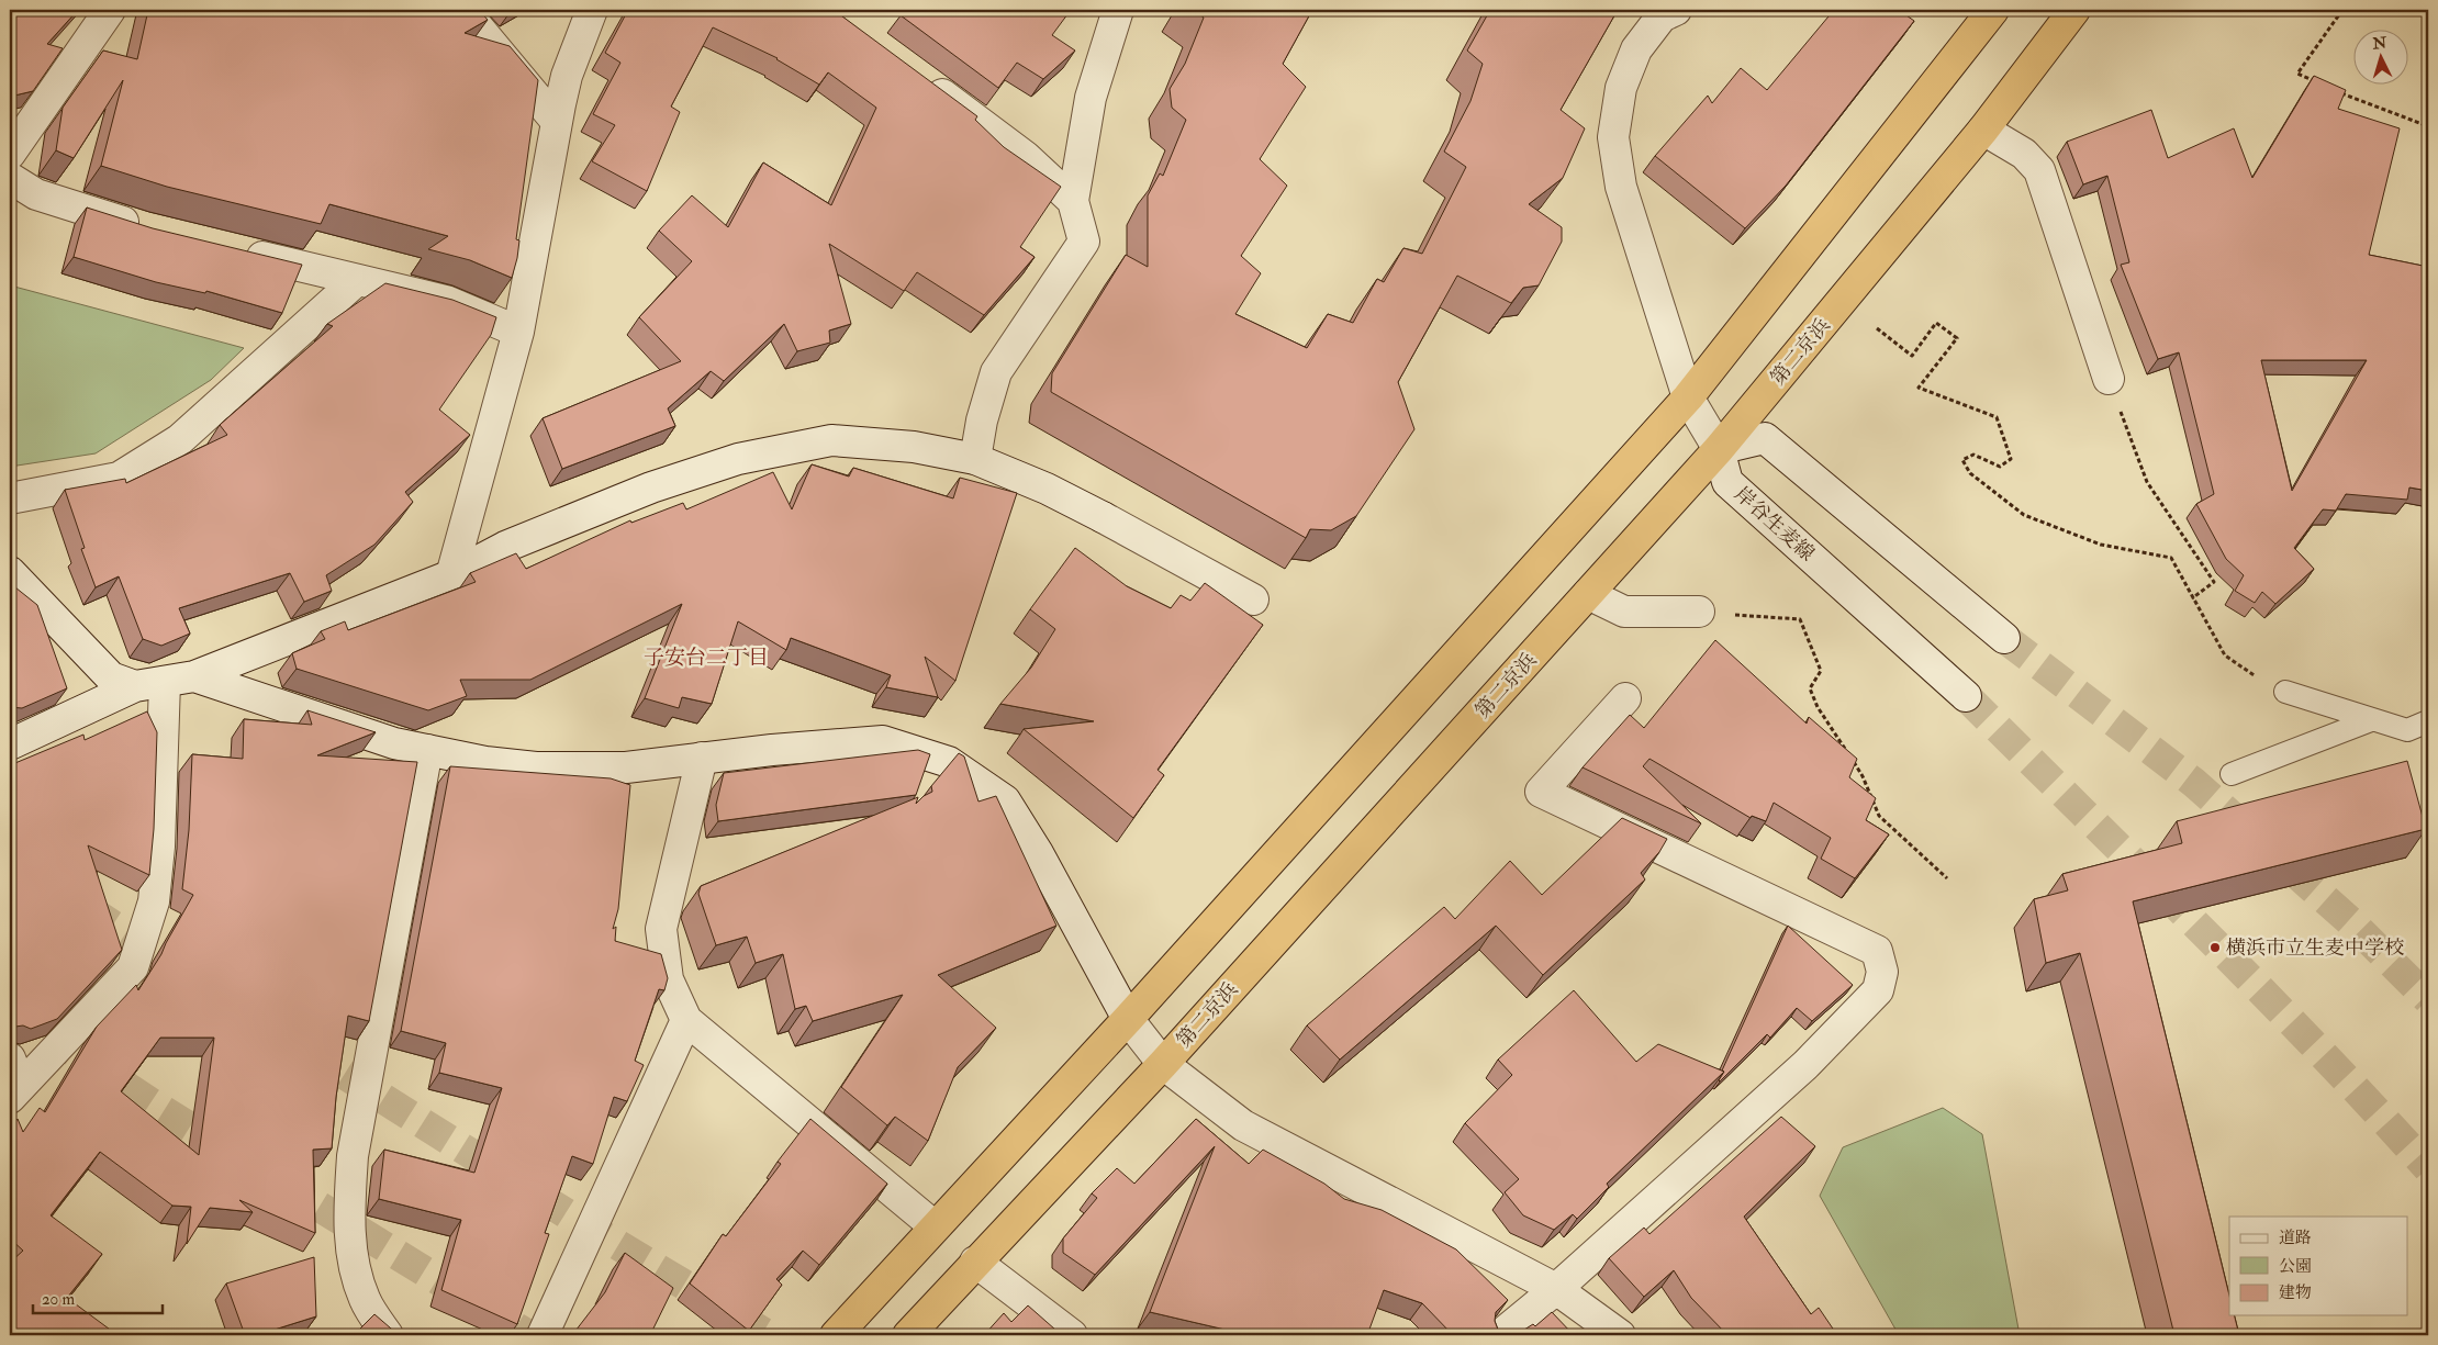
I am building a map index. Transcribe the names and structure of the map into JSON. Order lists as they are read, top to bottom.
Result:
{
  "streets": {
    "highway": ["第二京浜"],
    "street": ["岸谷生麦線"]
  },
  "crossings": [
    ["第二京浜", "岸谷生麦線"]
  ],
  "districts": ["子安台二丁目"],
  "places": ["横浜市立生麦中学校"],
  "legend": ["道路", "公園", "建物"],
  "scale_bar": "20 m",
  "north": "top"
}
